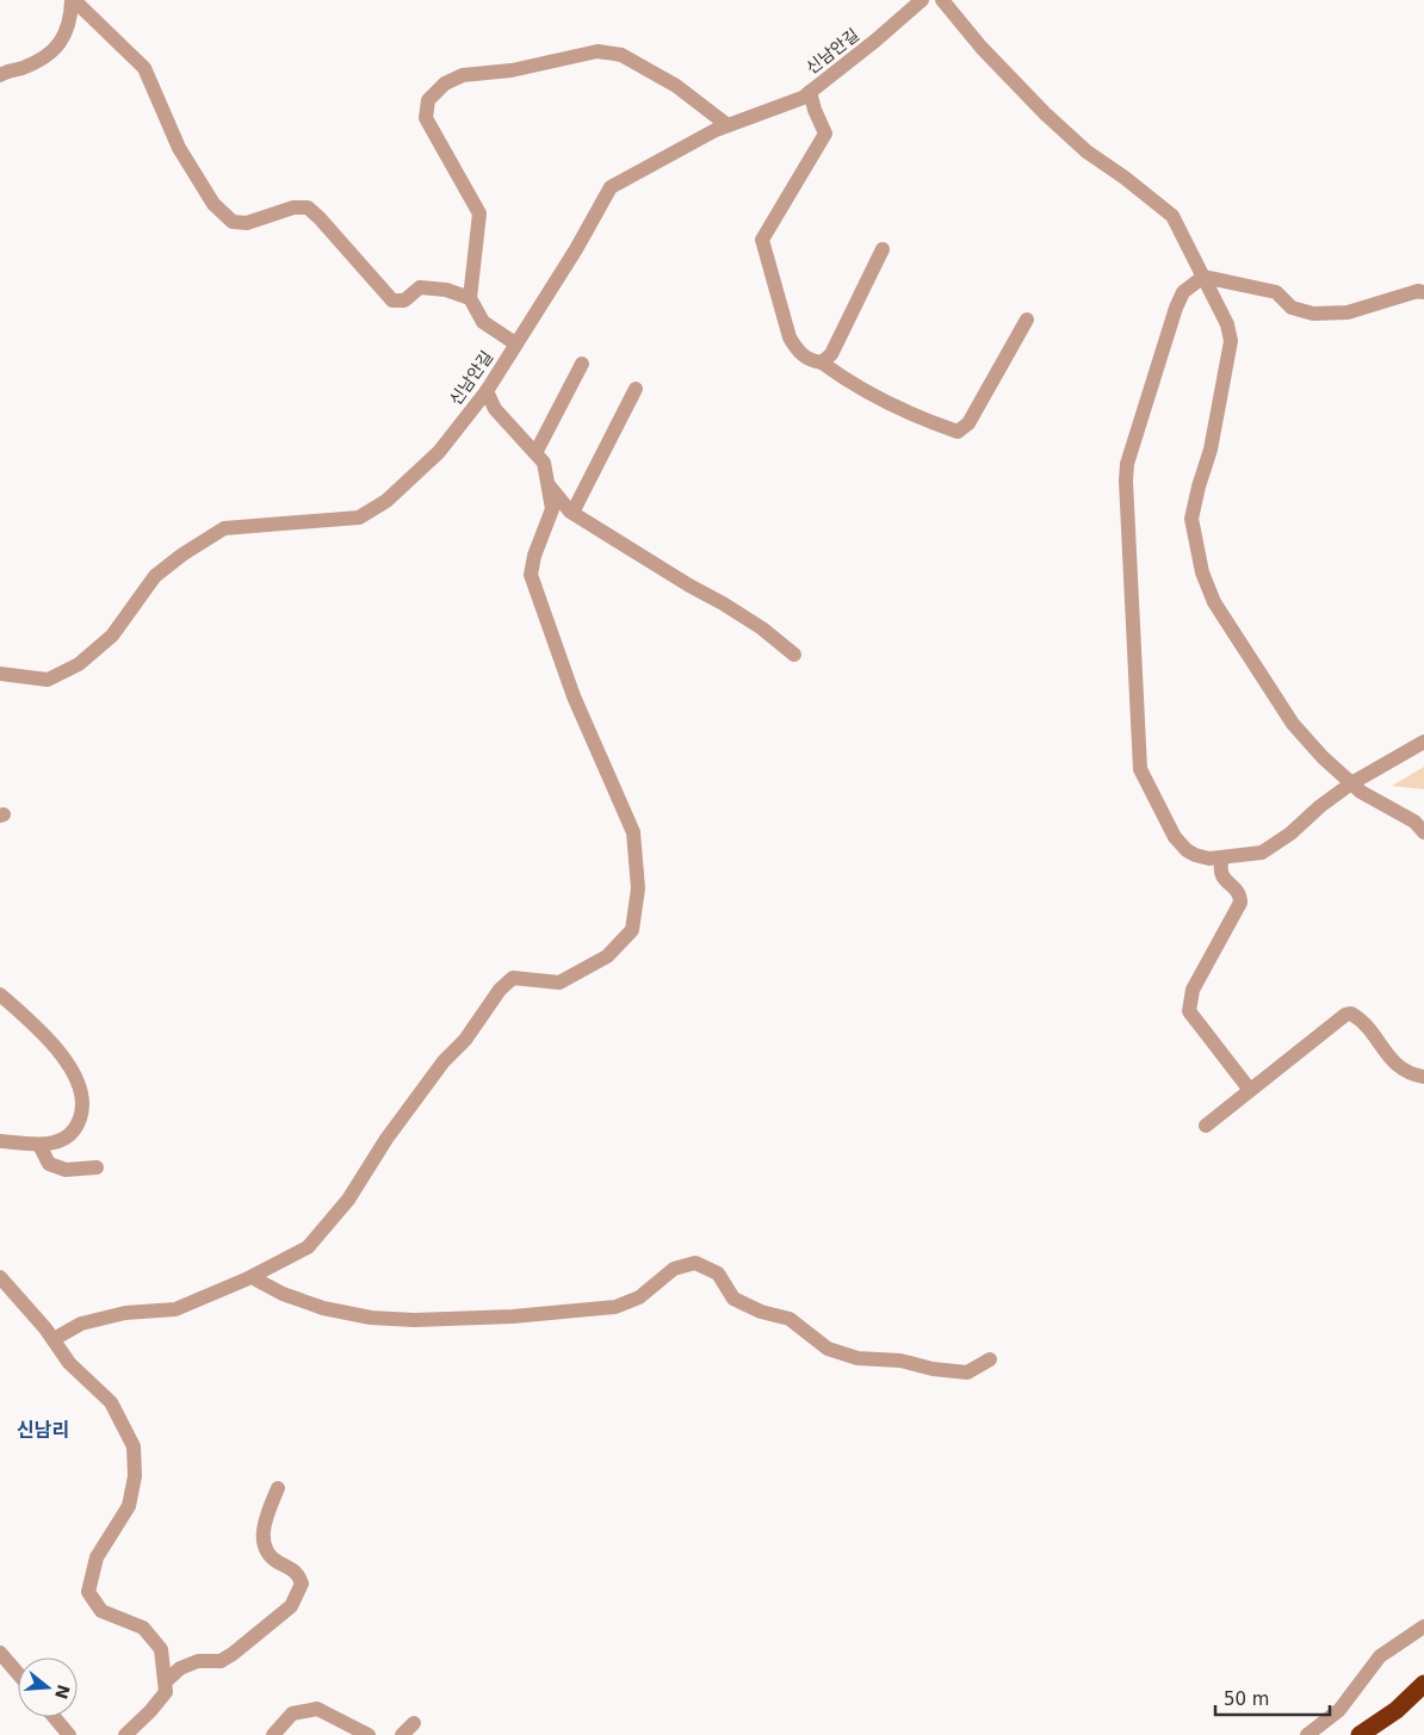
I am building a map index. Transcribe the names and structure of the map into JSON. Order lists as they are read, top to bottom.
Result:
{
  "streets": {
    "street": ["신남안길"]
  },
  "districts": ["신남리"],
  "scale_bar": "50 m",
  "north": "right"
}
